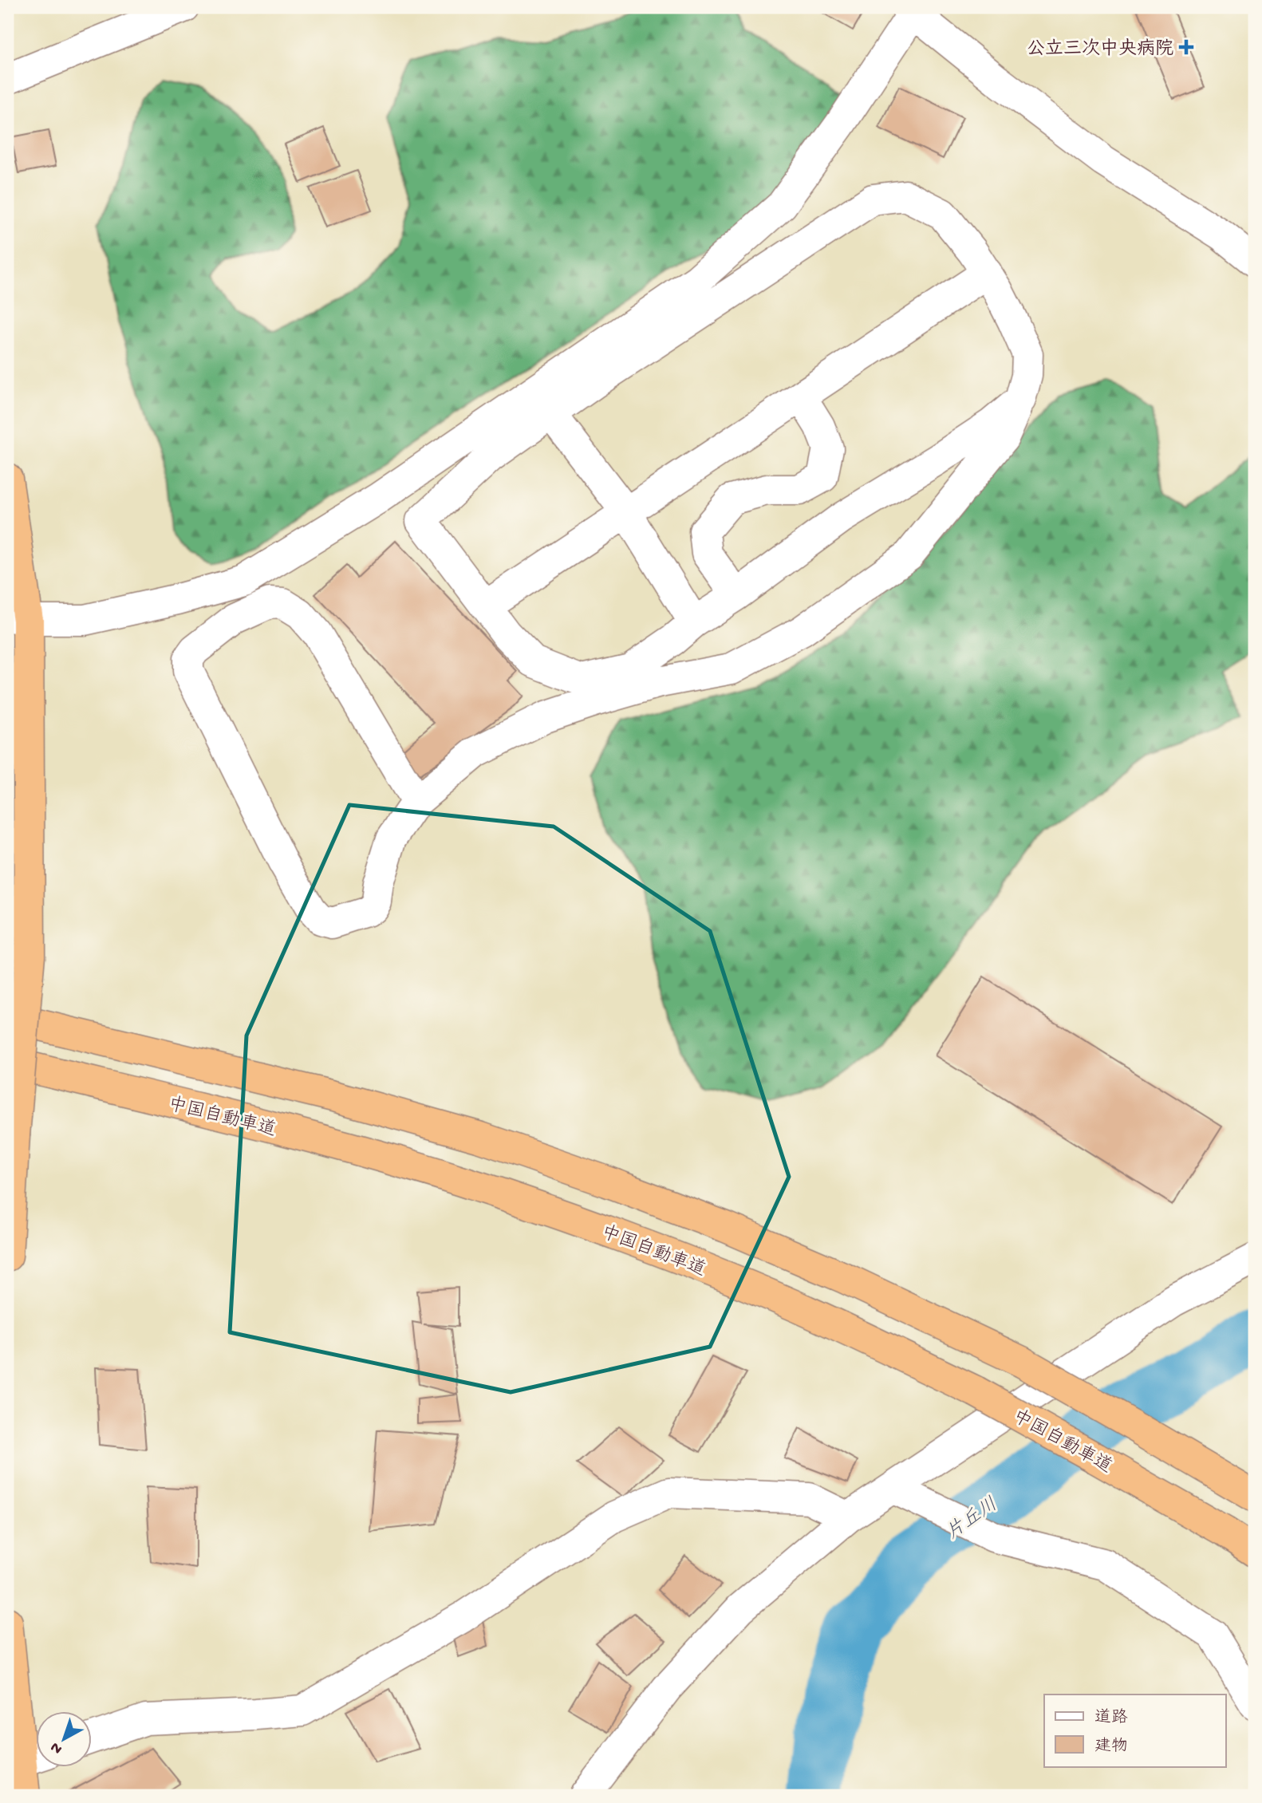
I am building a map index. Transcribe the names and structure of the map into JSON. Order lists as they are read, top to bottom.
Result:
{
  "streets": {
    "highway": ["中国自動車道"]
  },
  "water": ["片丘川"],
  "places": {
    "health": ["公立三次中央病院"]
  },
  "legend": ["道路", "建物"],
  "north": "bottom left"
}
